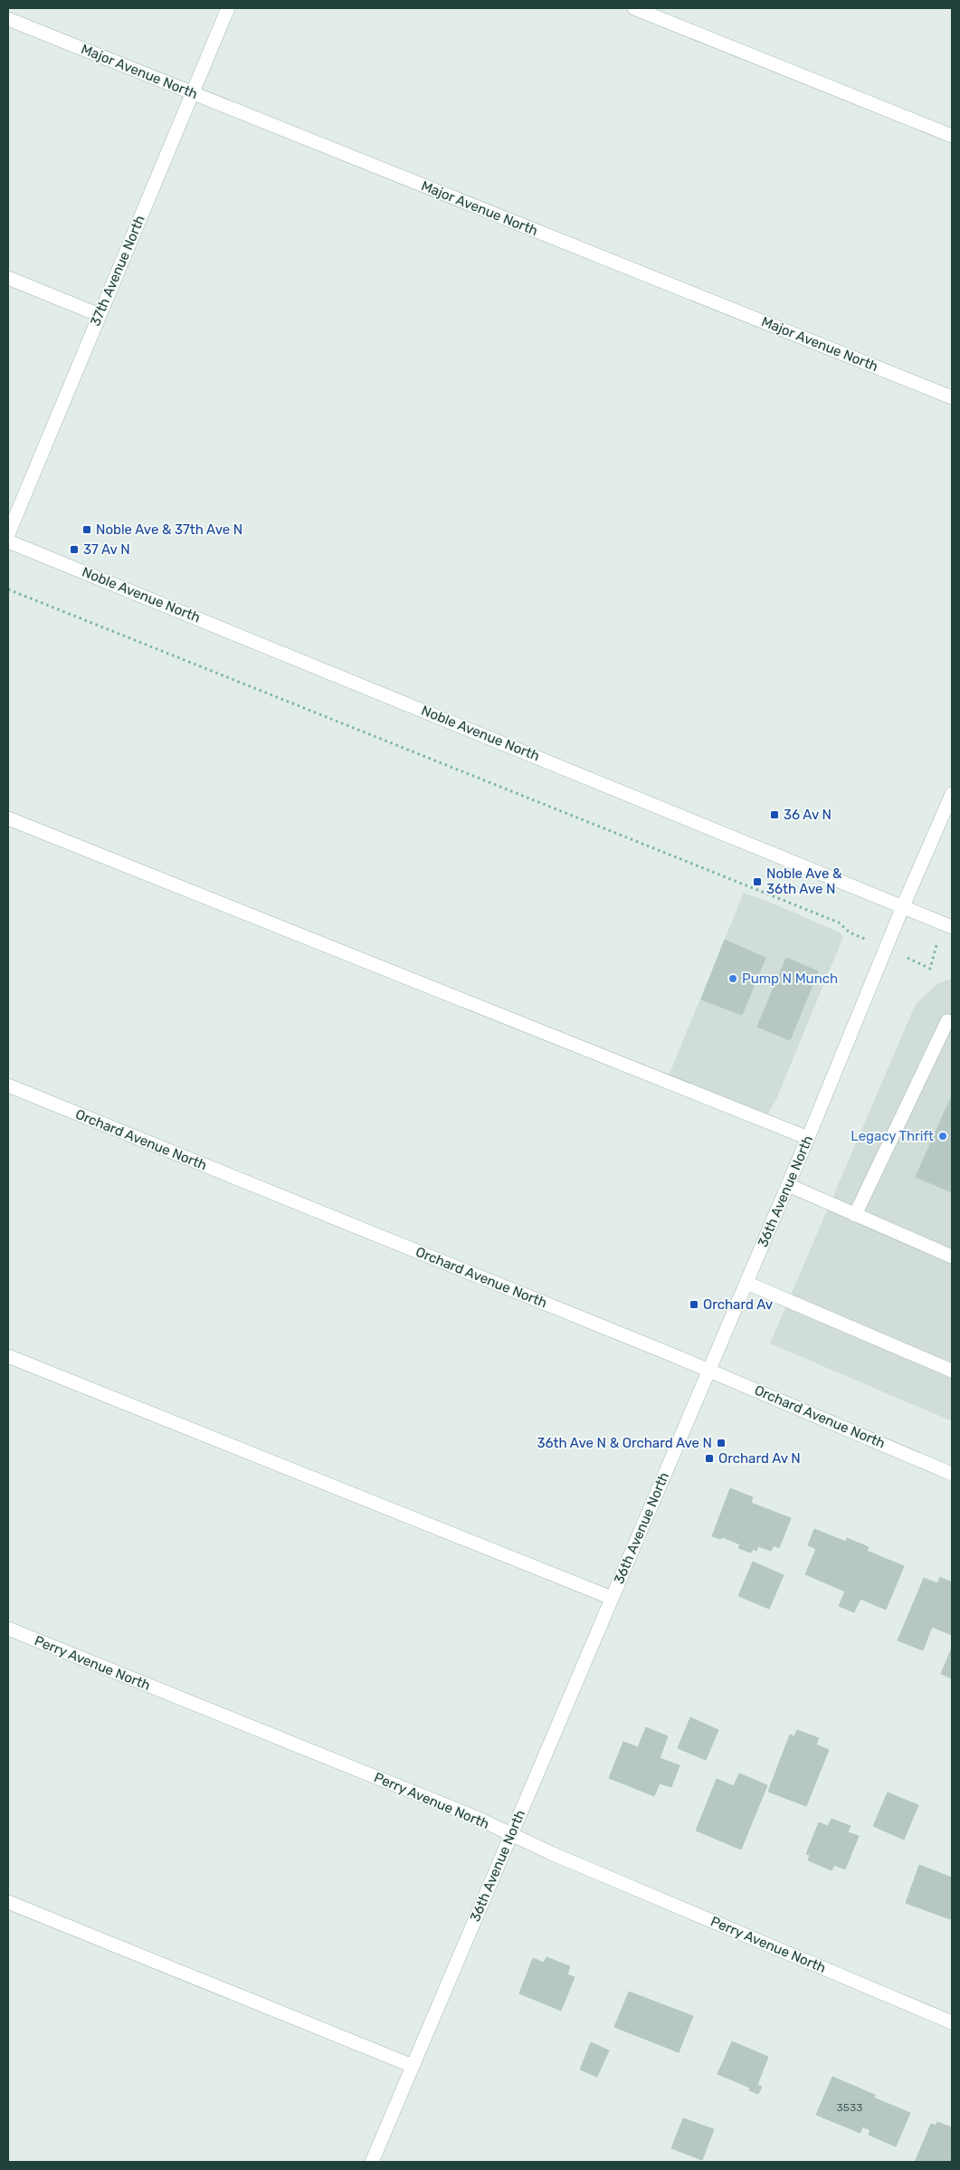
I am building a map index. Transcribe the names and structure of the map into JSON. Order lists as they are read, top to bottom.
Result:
{
  "streets": {
    "street": [
      "Major Avenue North",
      "37th Avenue North",
      "Noble Avenue North",
      "Orchard Avenue North",
      "36th Avenue North",
      "Perry Avenue North"
    ]
  },
  "crossings": [
    ["Major Avenue North", "37th Avenue North"],
    ["Noble Avenue North", "36th Avenue North"],
    ["Orchard Avenue North", "36th Avenue North"],
    ["36th Avenue North", "Perry Avenue North"]
  ],
  "places": {
    "transit": [
      "Noble Ave & 37th Ave N",
      "37 Av N",
      "36 Av N",
      "Noble Ave & 36th Ave N",
      "Orchard Av",
      "36th Ave N & Orchard Ave N",
      "Orchard Av N"
    ],
    "other": ["Pump N Munch", "Legacy Thrift"]
  },
  "house_numbers": ["3533"]
}
